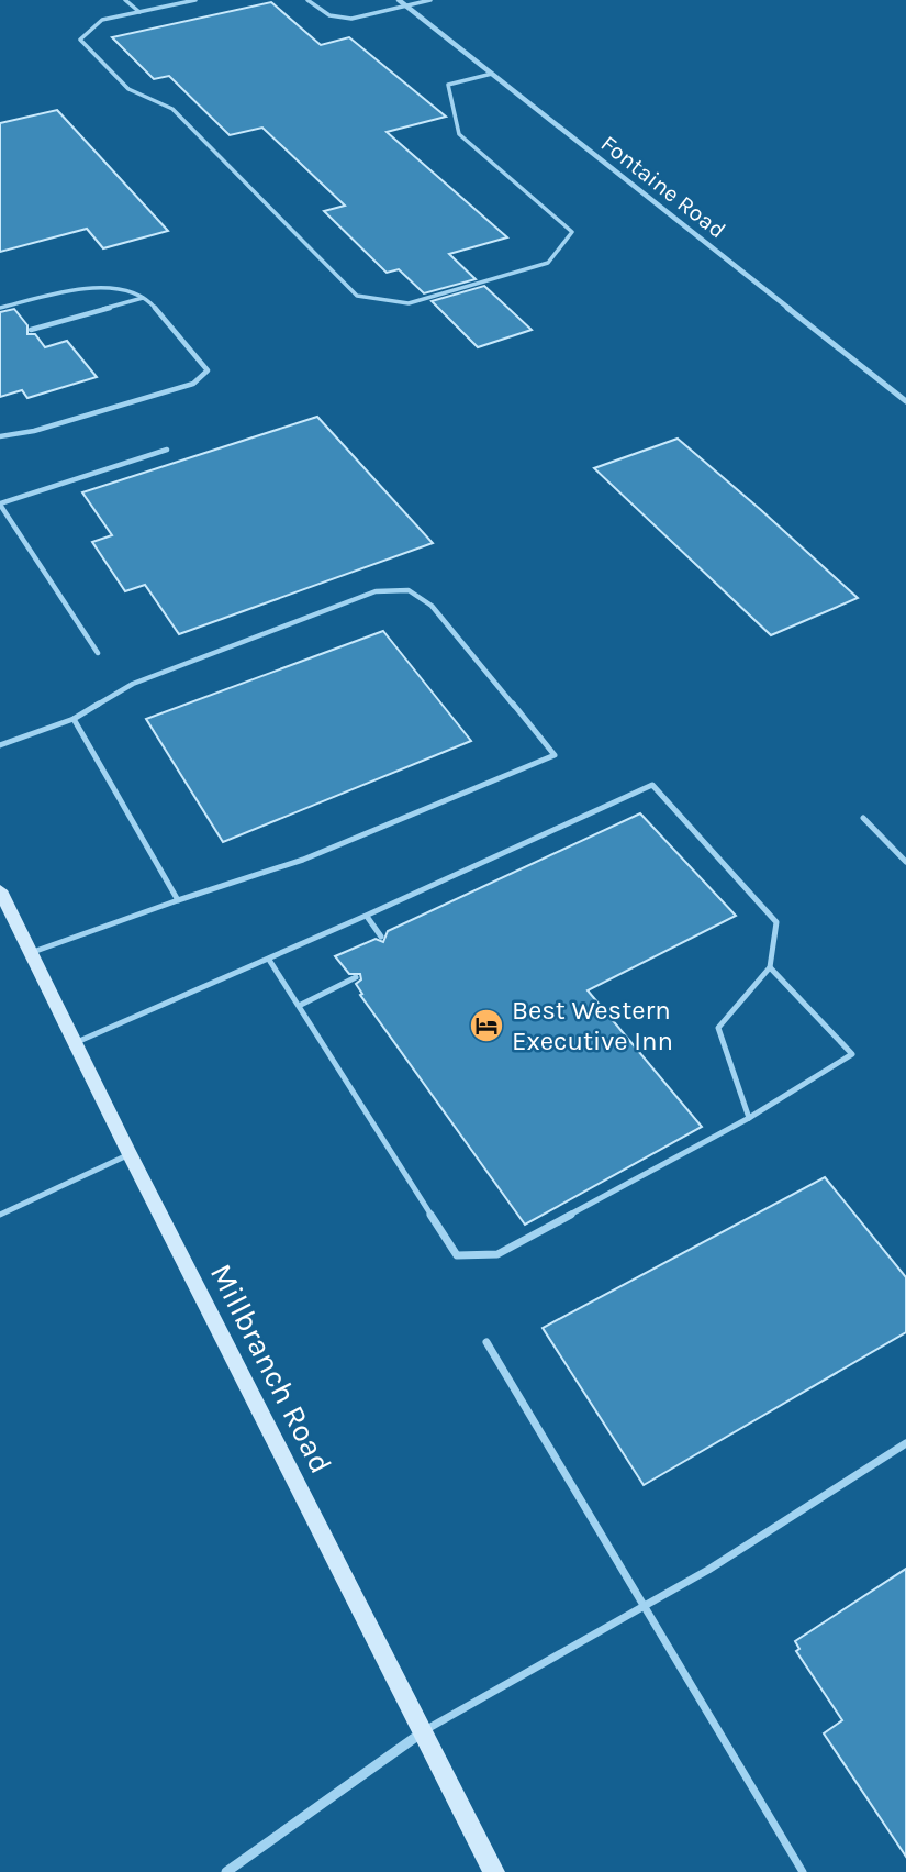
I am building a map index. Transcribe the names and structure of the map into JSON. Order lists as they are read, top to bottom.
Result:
{
  "streets": {
    "main road": ["Millbranch Road"],
    "street": ["Fontaine Road"]
  },
  "places": {
    "hotel": ["Best Western Executive Inn"]
  }
}
